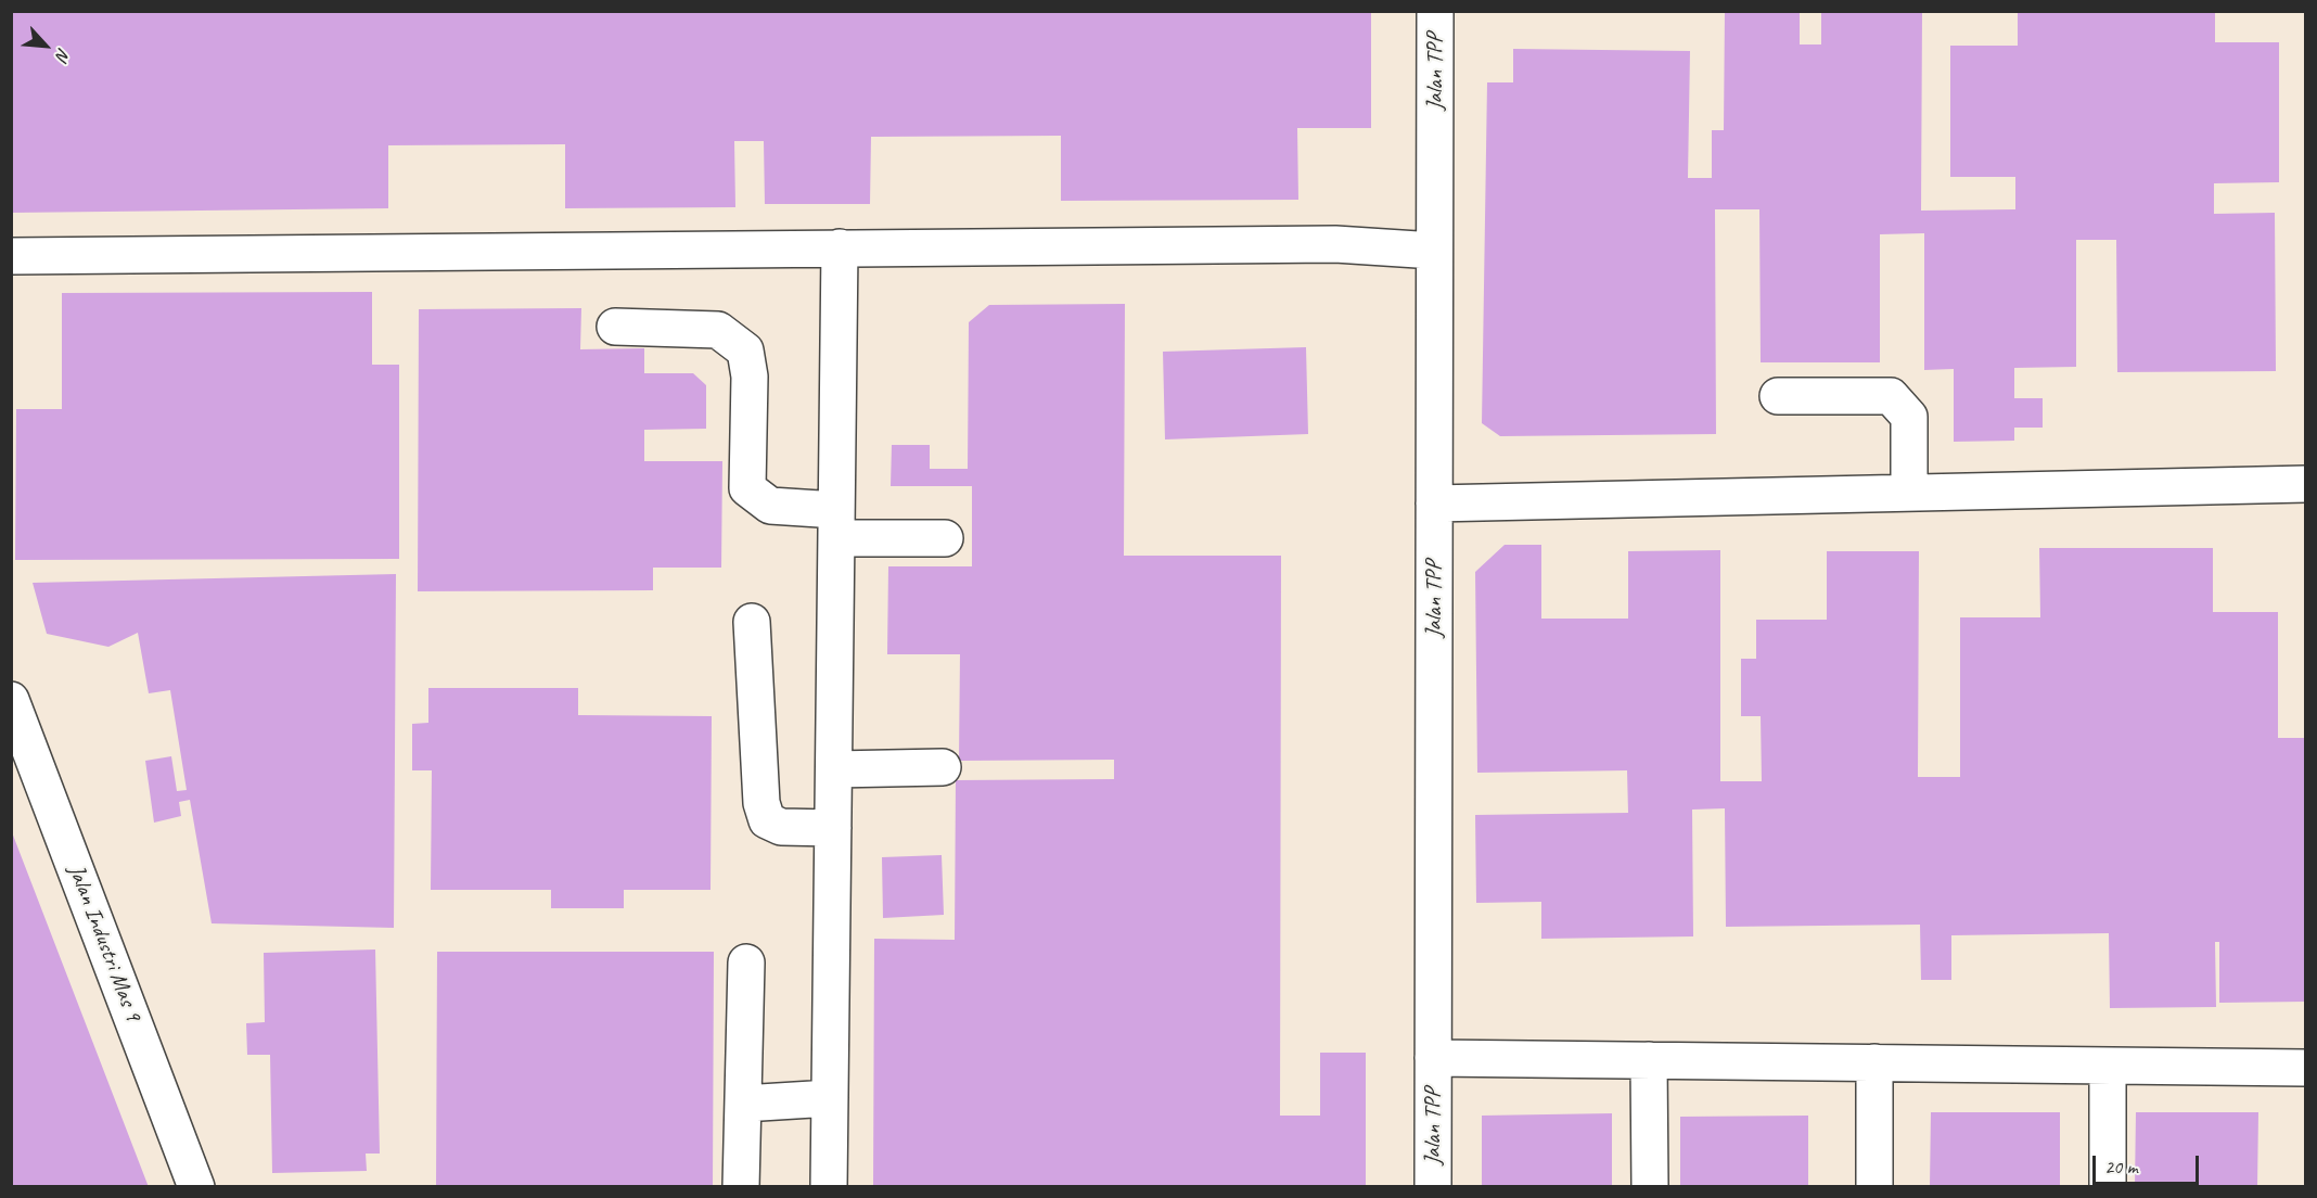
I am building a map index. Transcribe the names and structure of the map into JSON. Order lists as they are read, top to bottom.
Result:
{
  "streets": {
    "street": ["Jalan TPP", "Jalan Industri Mas 9"]
  },
  "scale_bar": "20 m",
  "north": "bottom right"
}
